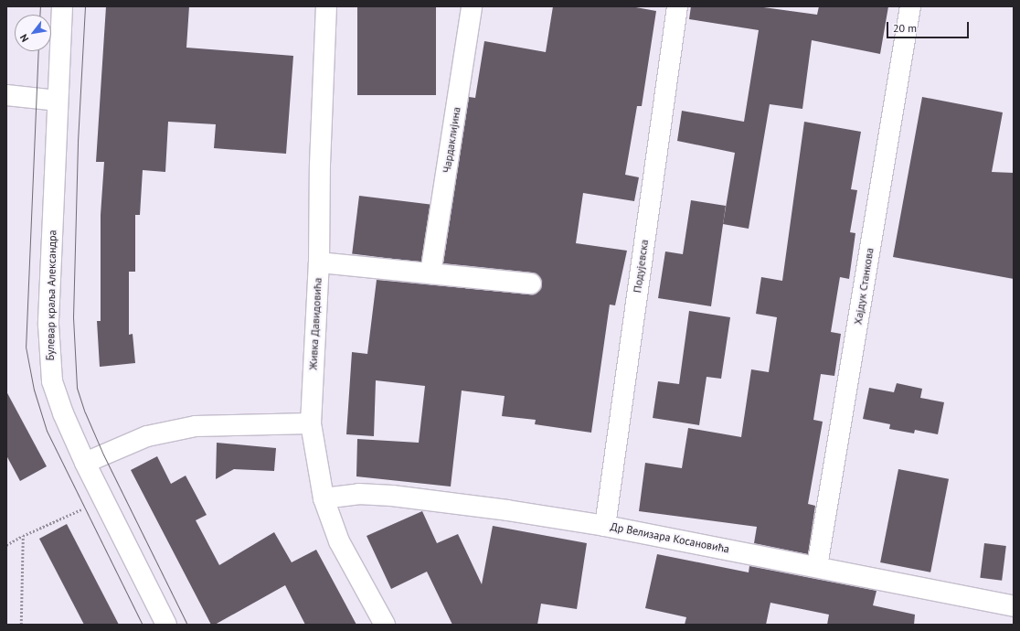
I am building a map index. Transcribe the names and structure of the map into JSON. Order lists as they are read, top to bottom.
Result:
{
  "streets": {
    "street": [
      "Чардаклијина",
      "Подујевска",
      "Хајдук Станкова",
      "Булевар краља Александра",
      "Живка Давидовића",
      "Др Велизара Косановића"
    ]
  },
  "crossings": [
    ["Подујевска", "Др Велизара Косановића"],
    ["Хајдук Станкова", "Др Велизара Косановића"],
    ["Живка Давидовића", "Др Велизара Косановића"]
  ],
  "scale_bar": "20 m",
  "north": "bottom left"
}
